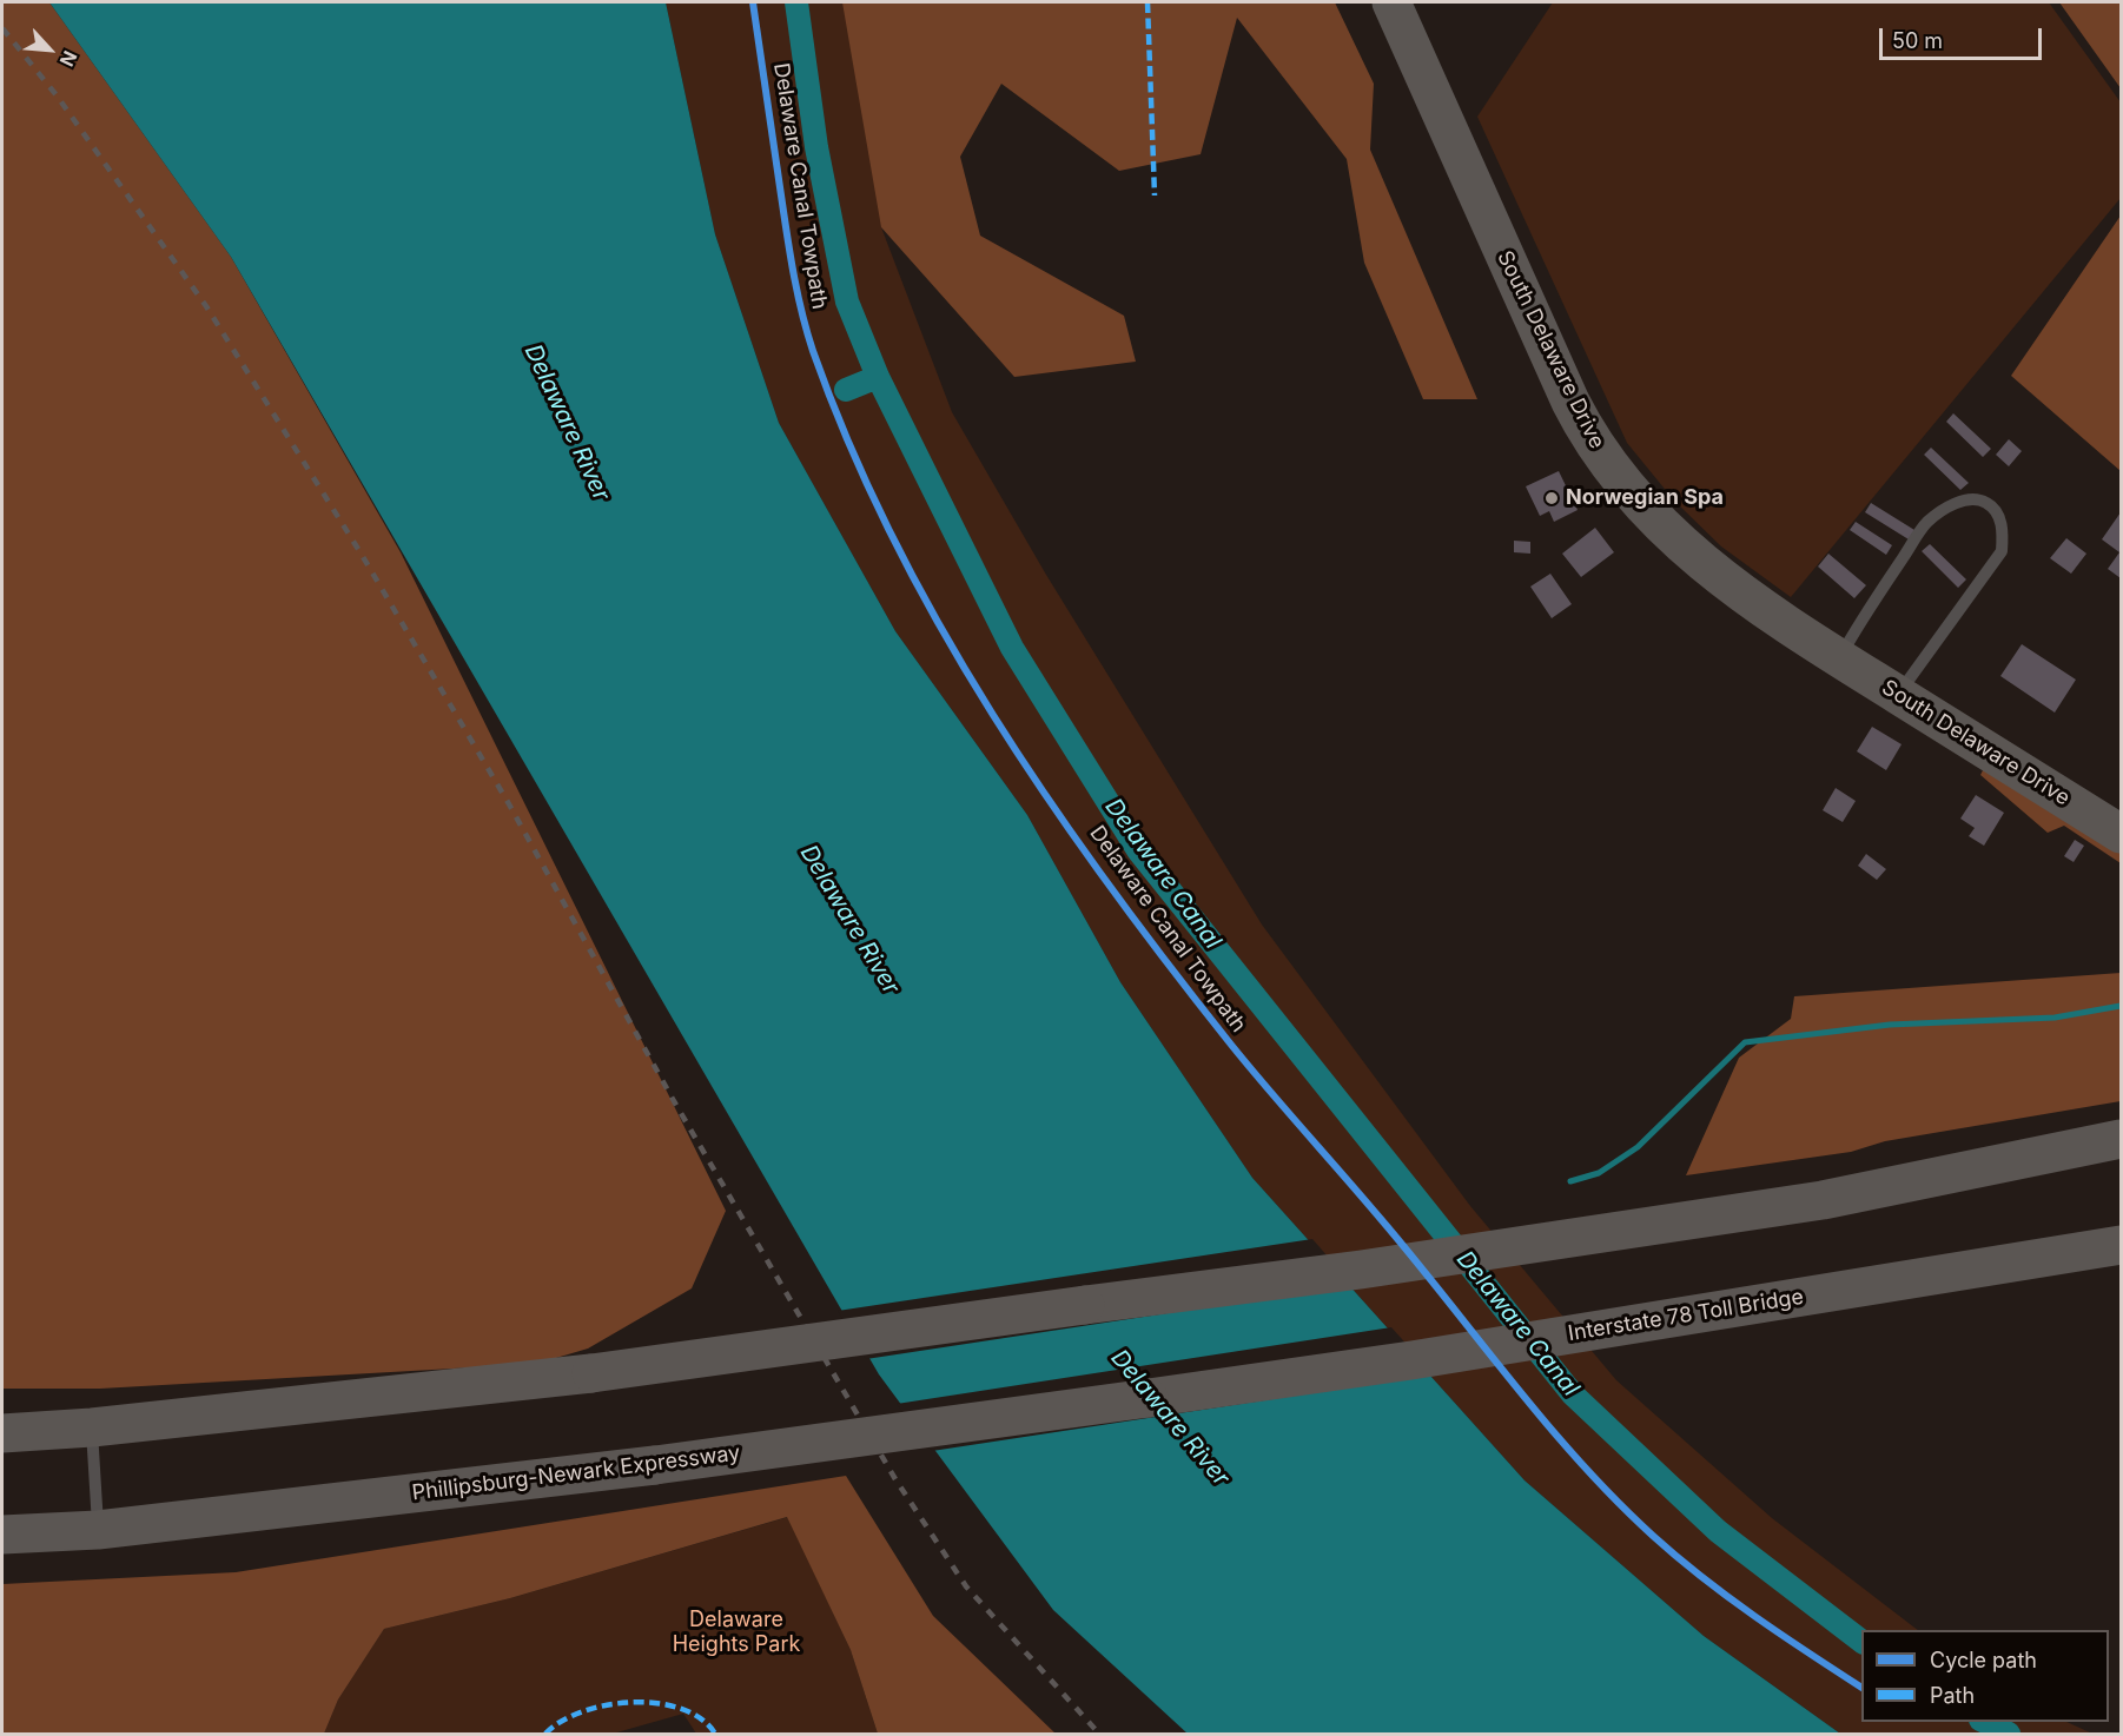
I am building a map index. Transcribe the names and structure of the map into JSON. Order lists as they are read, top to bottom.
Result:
{
  "streets": {
    "highway": ["South Delaware Drive", "Interstate 78 Toll Bridge", "Phillipsburg-Newark Expressway"],
    "cycle path": ["Delaware Canal Towpath"]
  },
  "crossings": [
    ["Interstate 78 Toll Bridge", "Phillipsburg-Newark Expressway"]
  ],
  "water": ["Delaware River", "Delaware Canal"],
  "parks": ["Delaware Heights Park"],
  "places": ["Norwegian Spa"],
  "legend": ["Cycle path", "Path"],
  "scale_bar": "50 m",
  "north": "bottom right"
}
